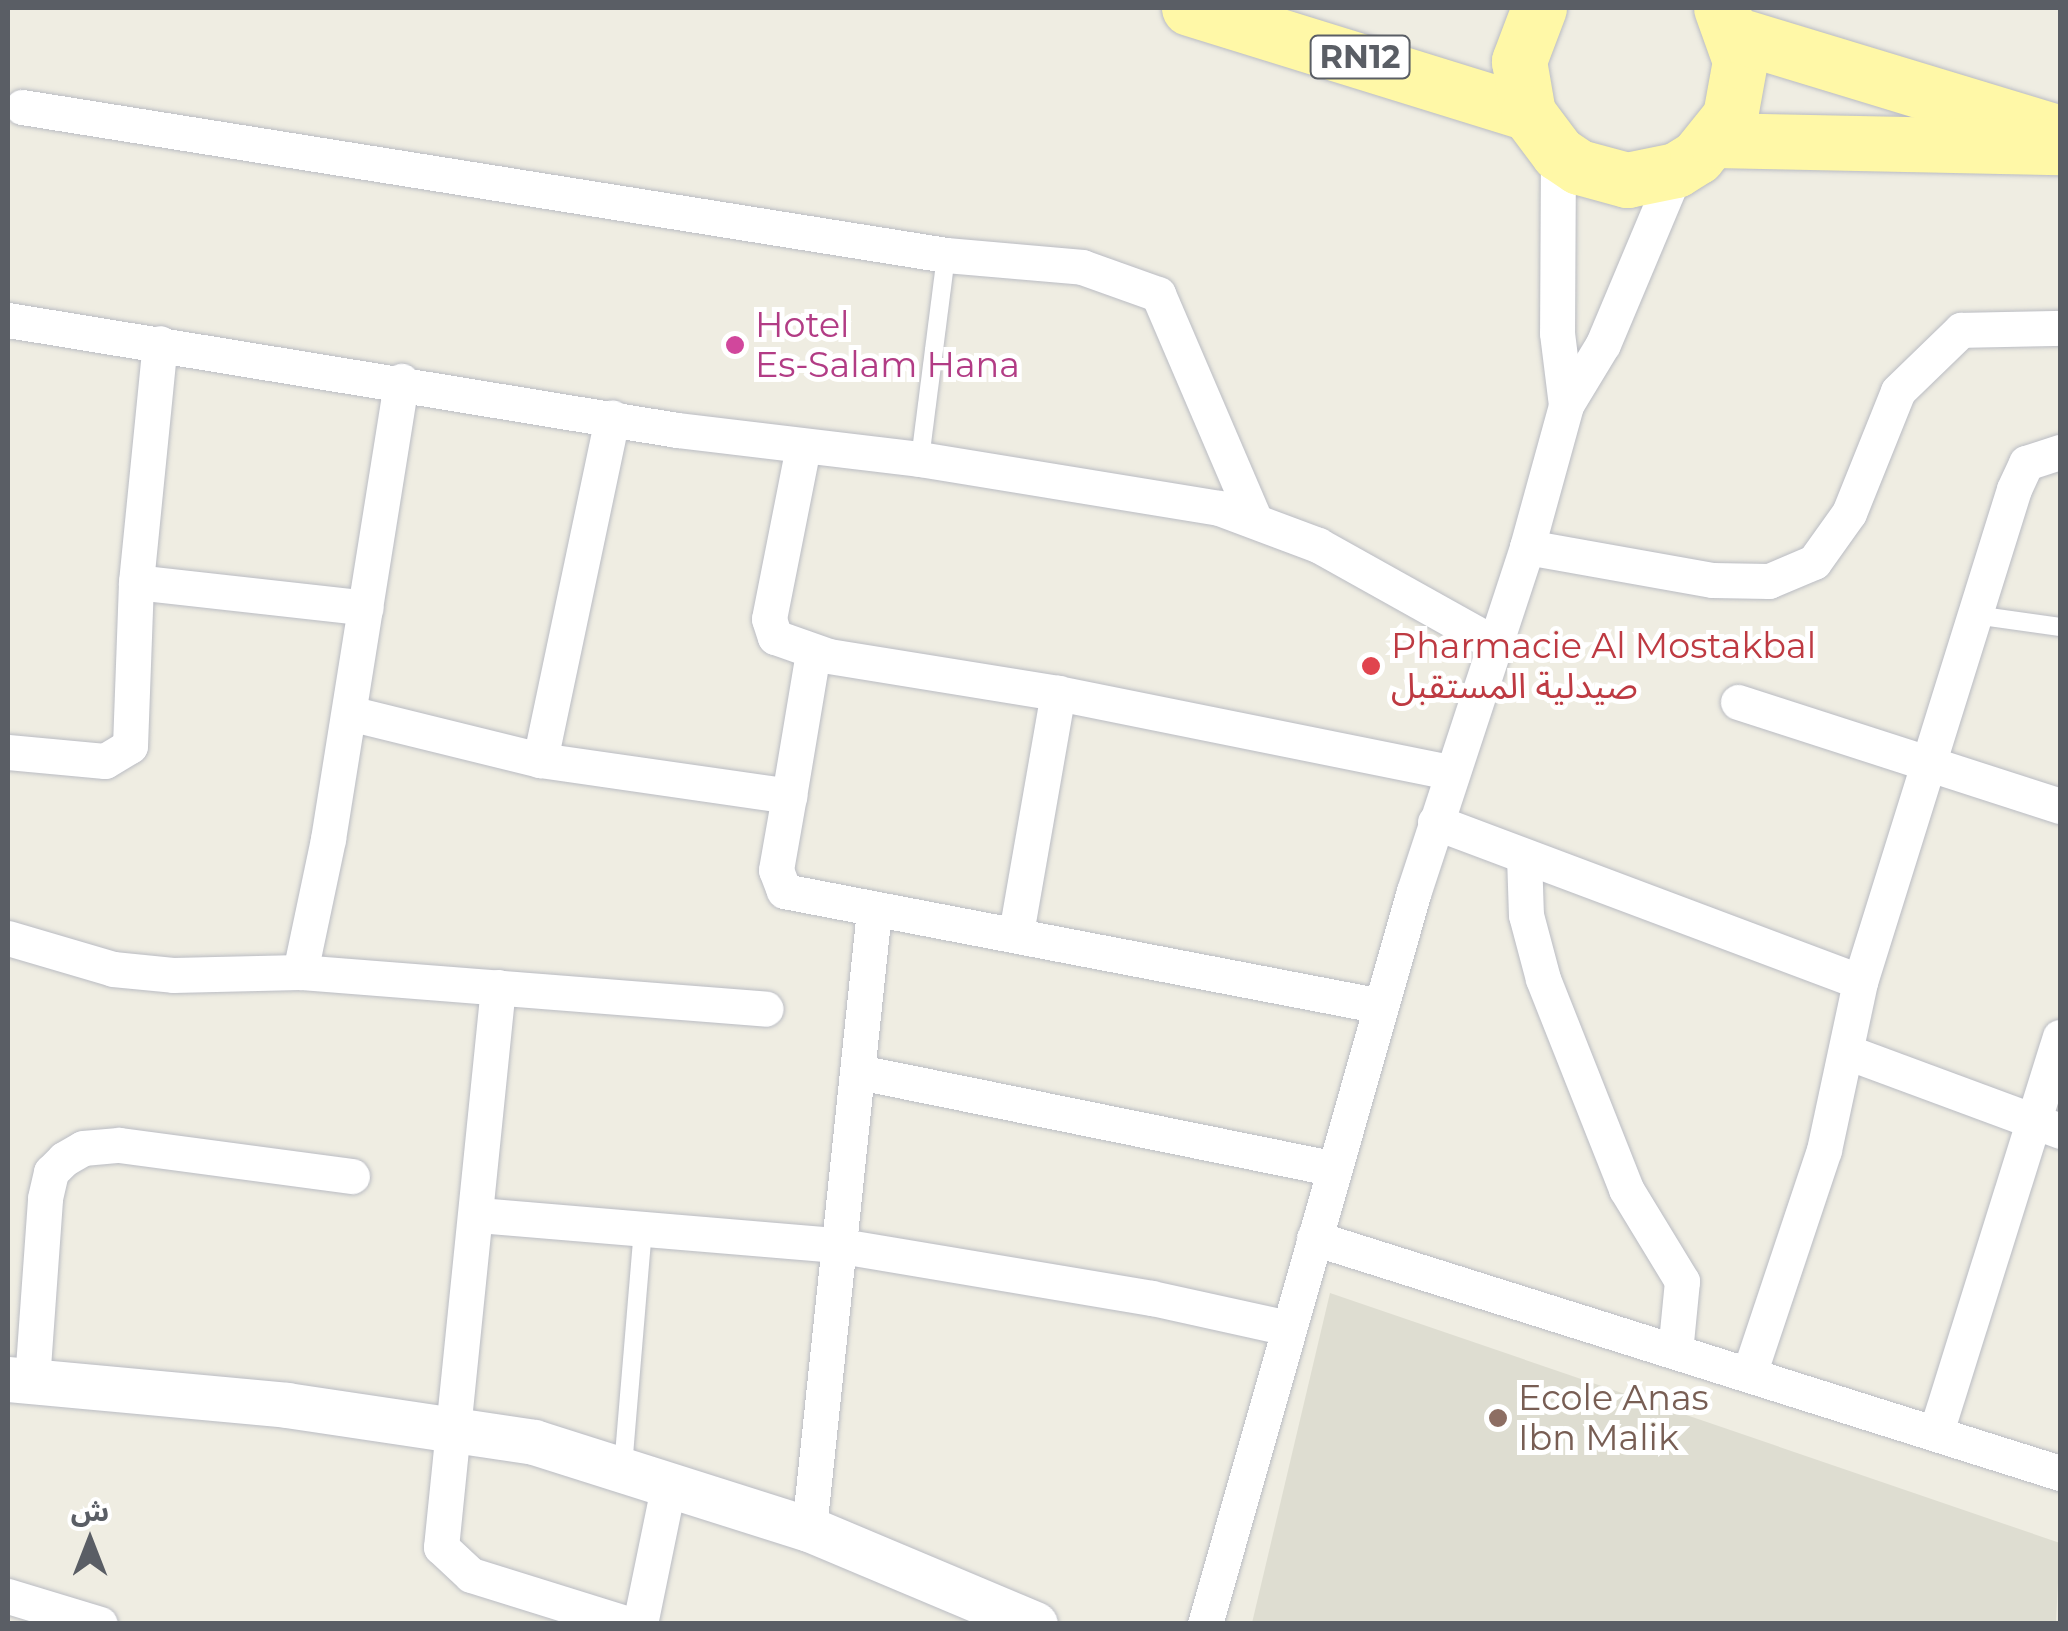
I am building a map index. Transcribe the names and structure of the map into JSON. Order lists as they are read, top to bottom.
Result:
{
  "streets": {
    "main road": ["RN12"]
  },
  "places": ["Hotel Es-Salam Hana", "Pharmacie Al Mostakbal صيدلية المستقبل", "Ecole Anas Ibn Malik"],
  "north": "top"
}
